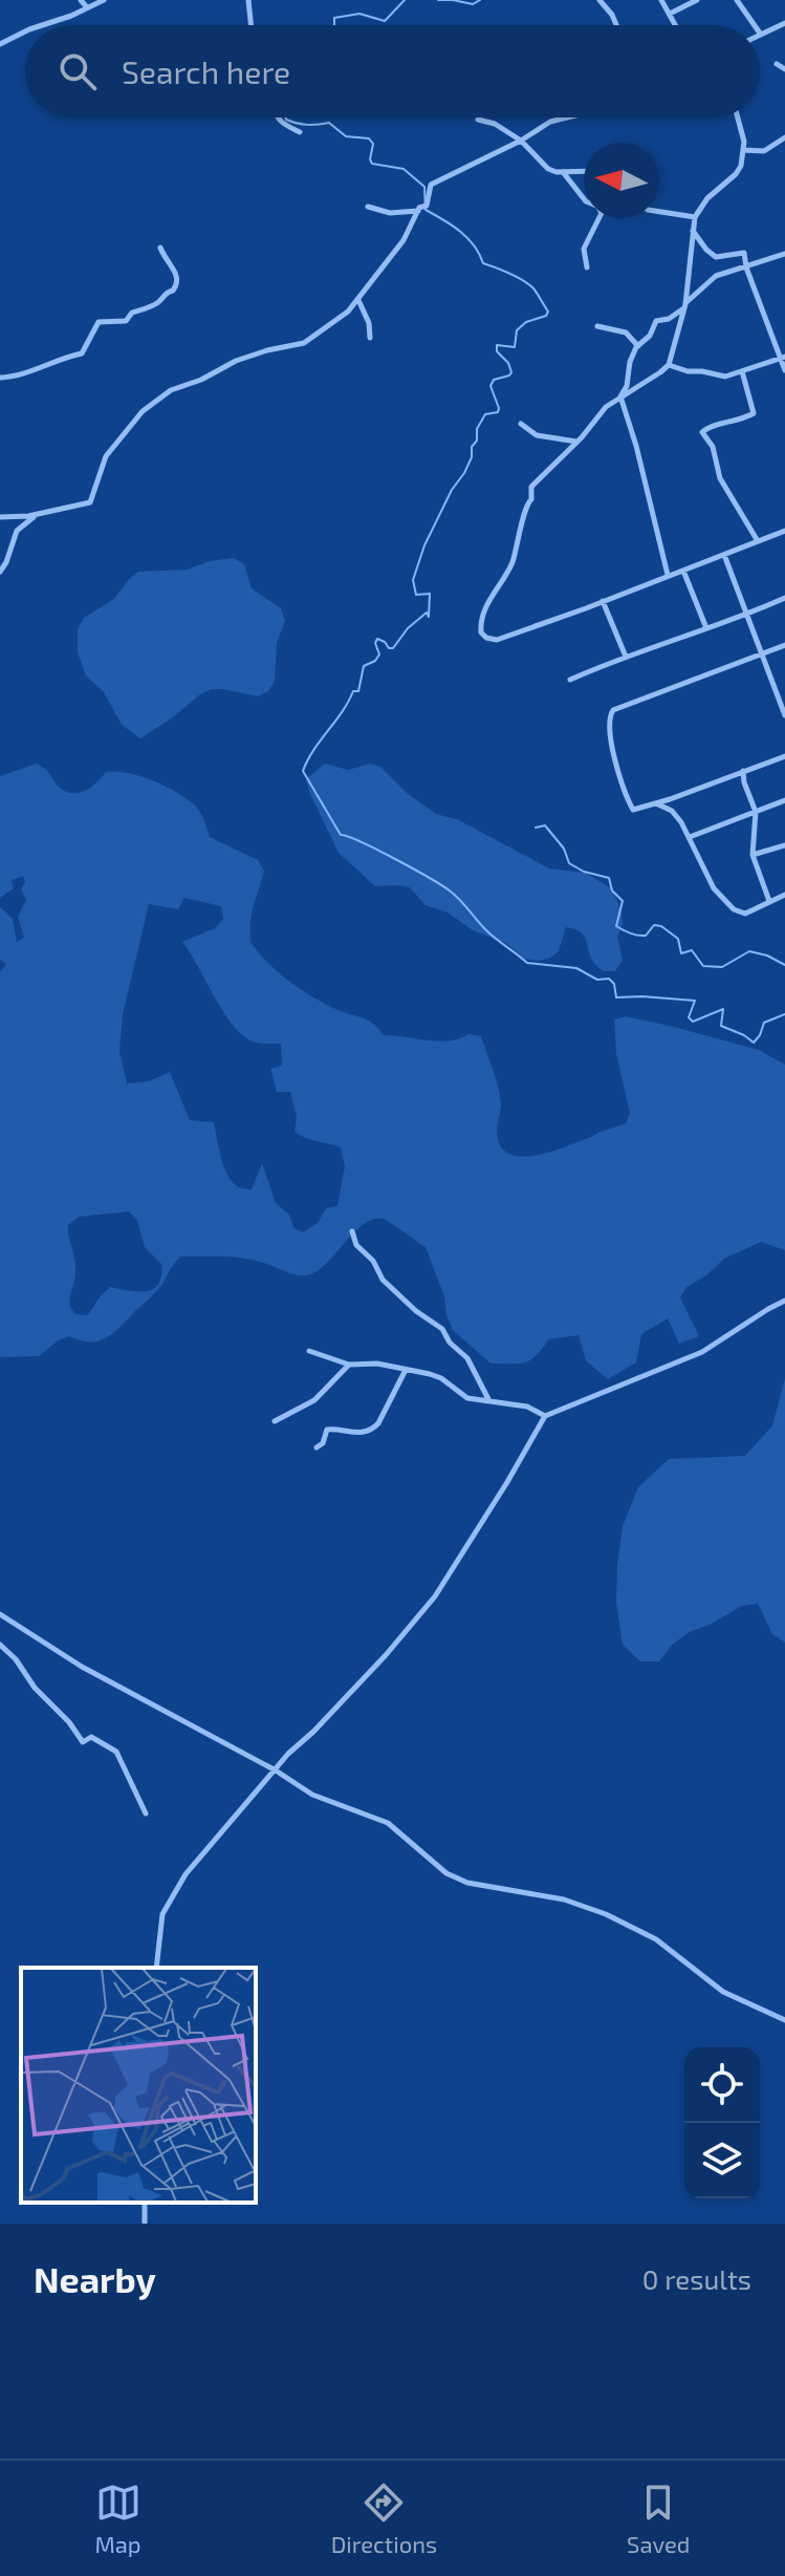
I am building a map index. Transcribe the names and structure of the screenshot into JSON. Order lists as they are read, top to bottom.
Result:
{
  "north": "left",
  "page": {
    "search": "Search here",
    "heading": ["Nearby", "0 results"],
    "nav": ["Map", "Directions", "Saved"]
  }
}
